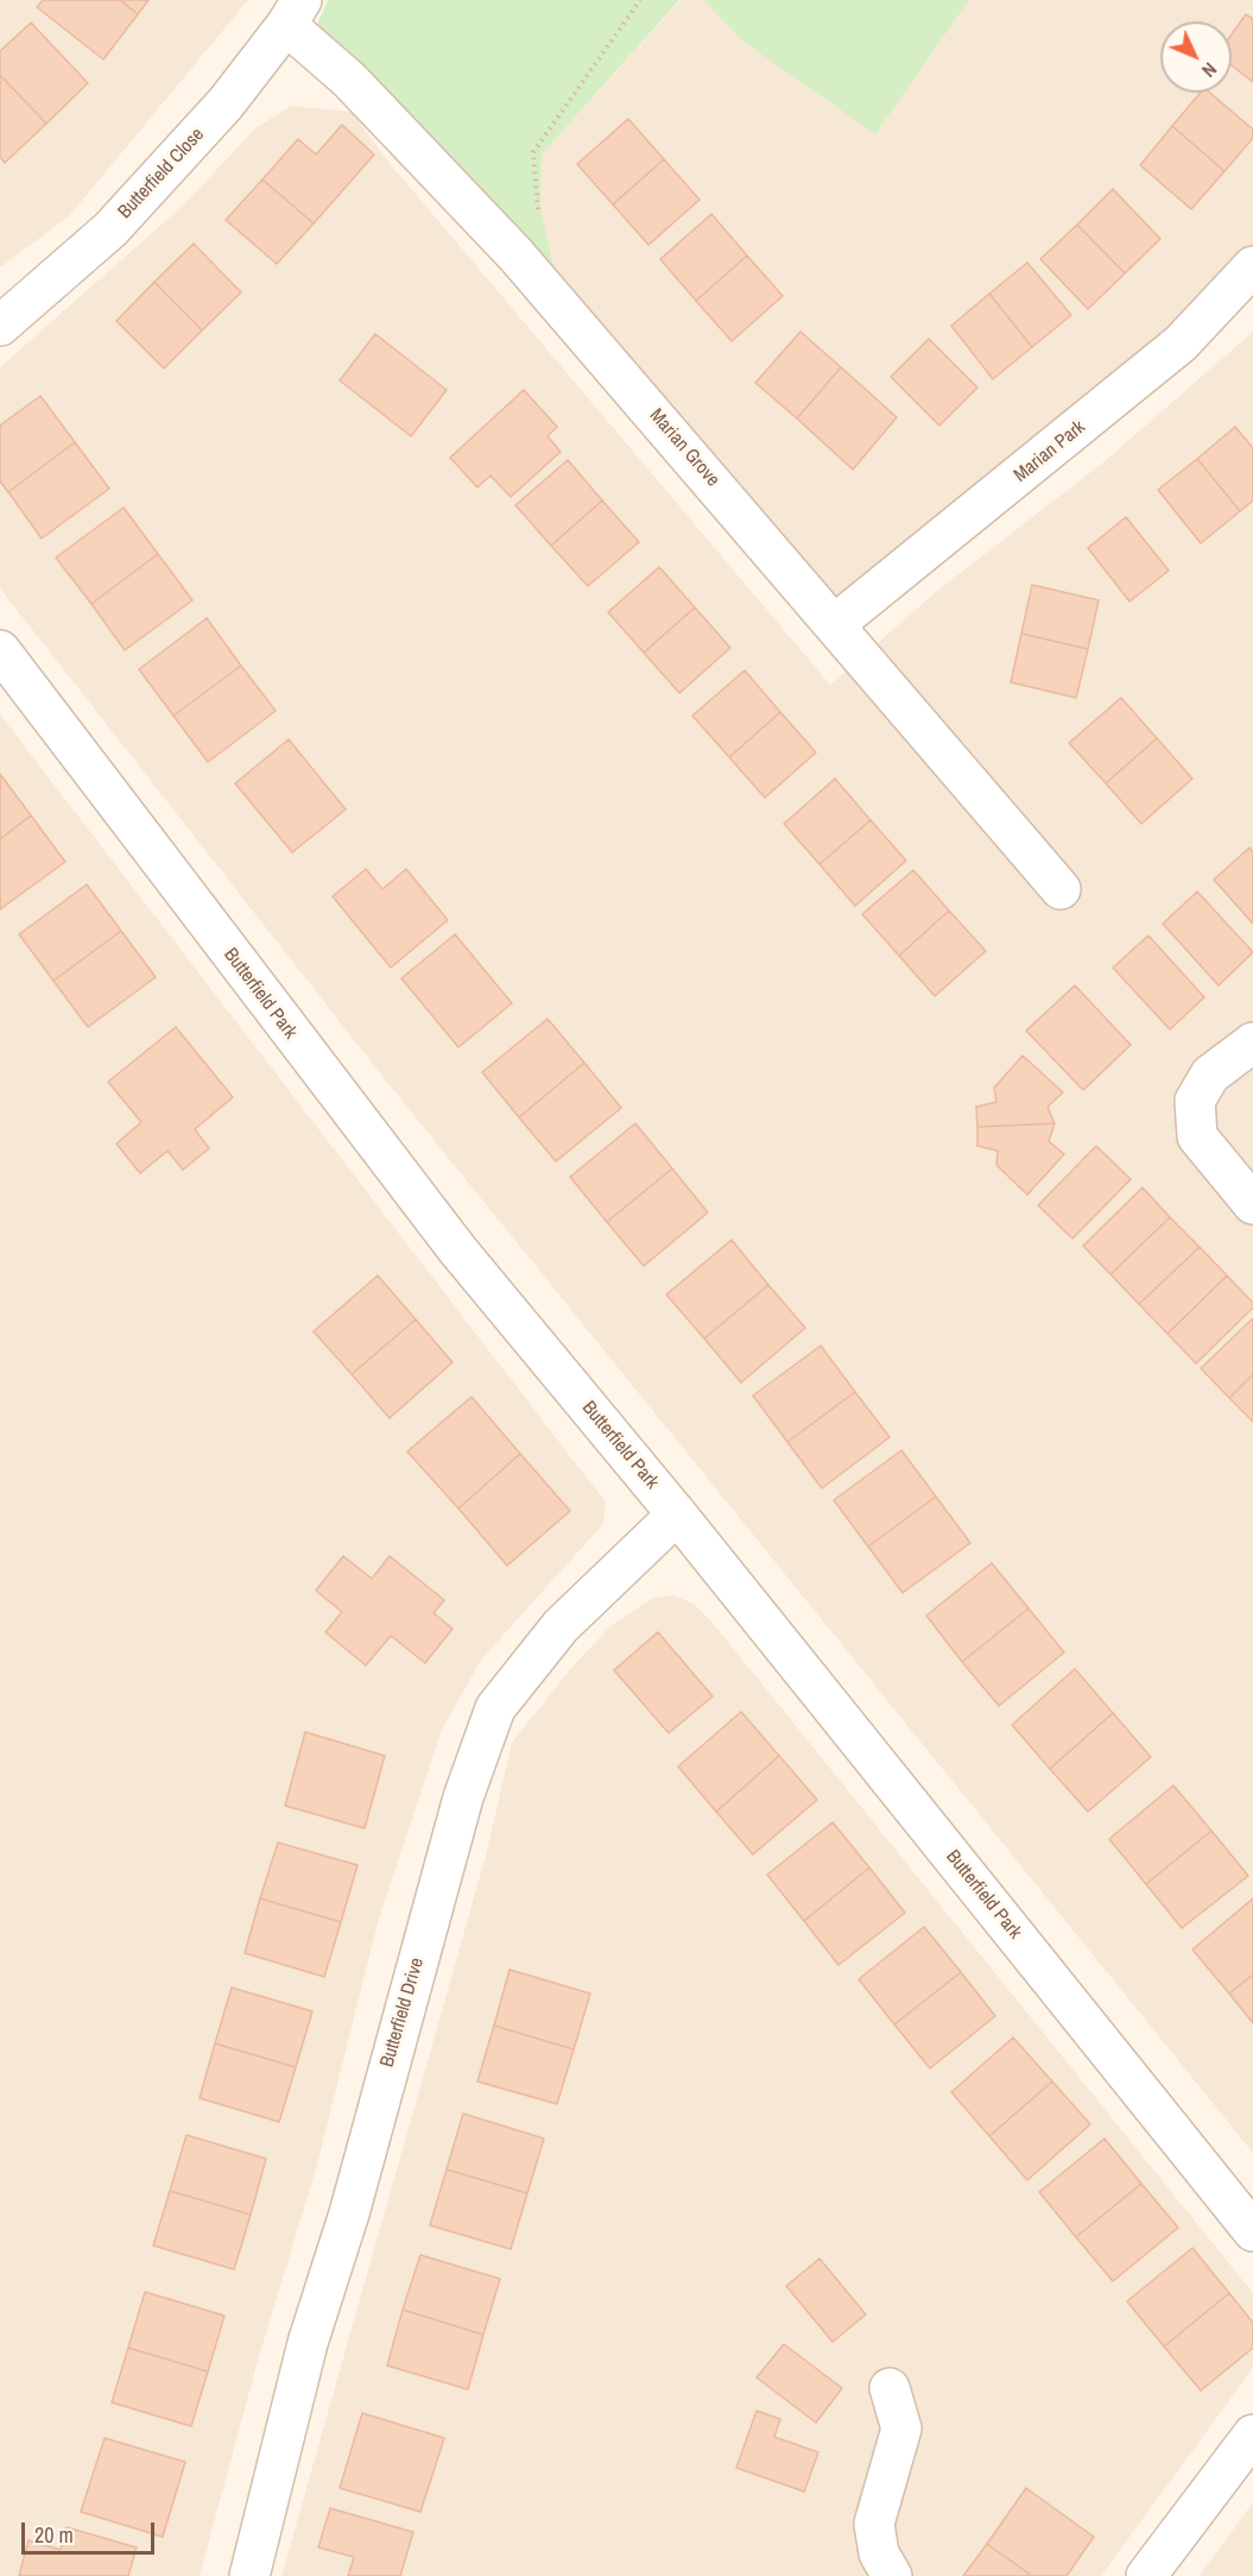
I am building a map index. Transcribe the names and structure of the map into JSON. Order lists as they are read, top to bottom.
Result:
{
  "streets": {
    "street": [
      "Butterfield Close",
      "Marian Grove",
      "Marian Park",
      "Butterfield Park",
      "Butterfield Drive"
    ]
  },
  "crossings": [
    ["Butterfield Close", "Marian Grove"],
    ["Marian Grove", "Marian Park"],
    ["Butterfield Park", "Butterfield Drive"]
  ],
  "scale_bar": "20 m",
  "north": "bottom right"
}
